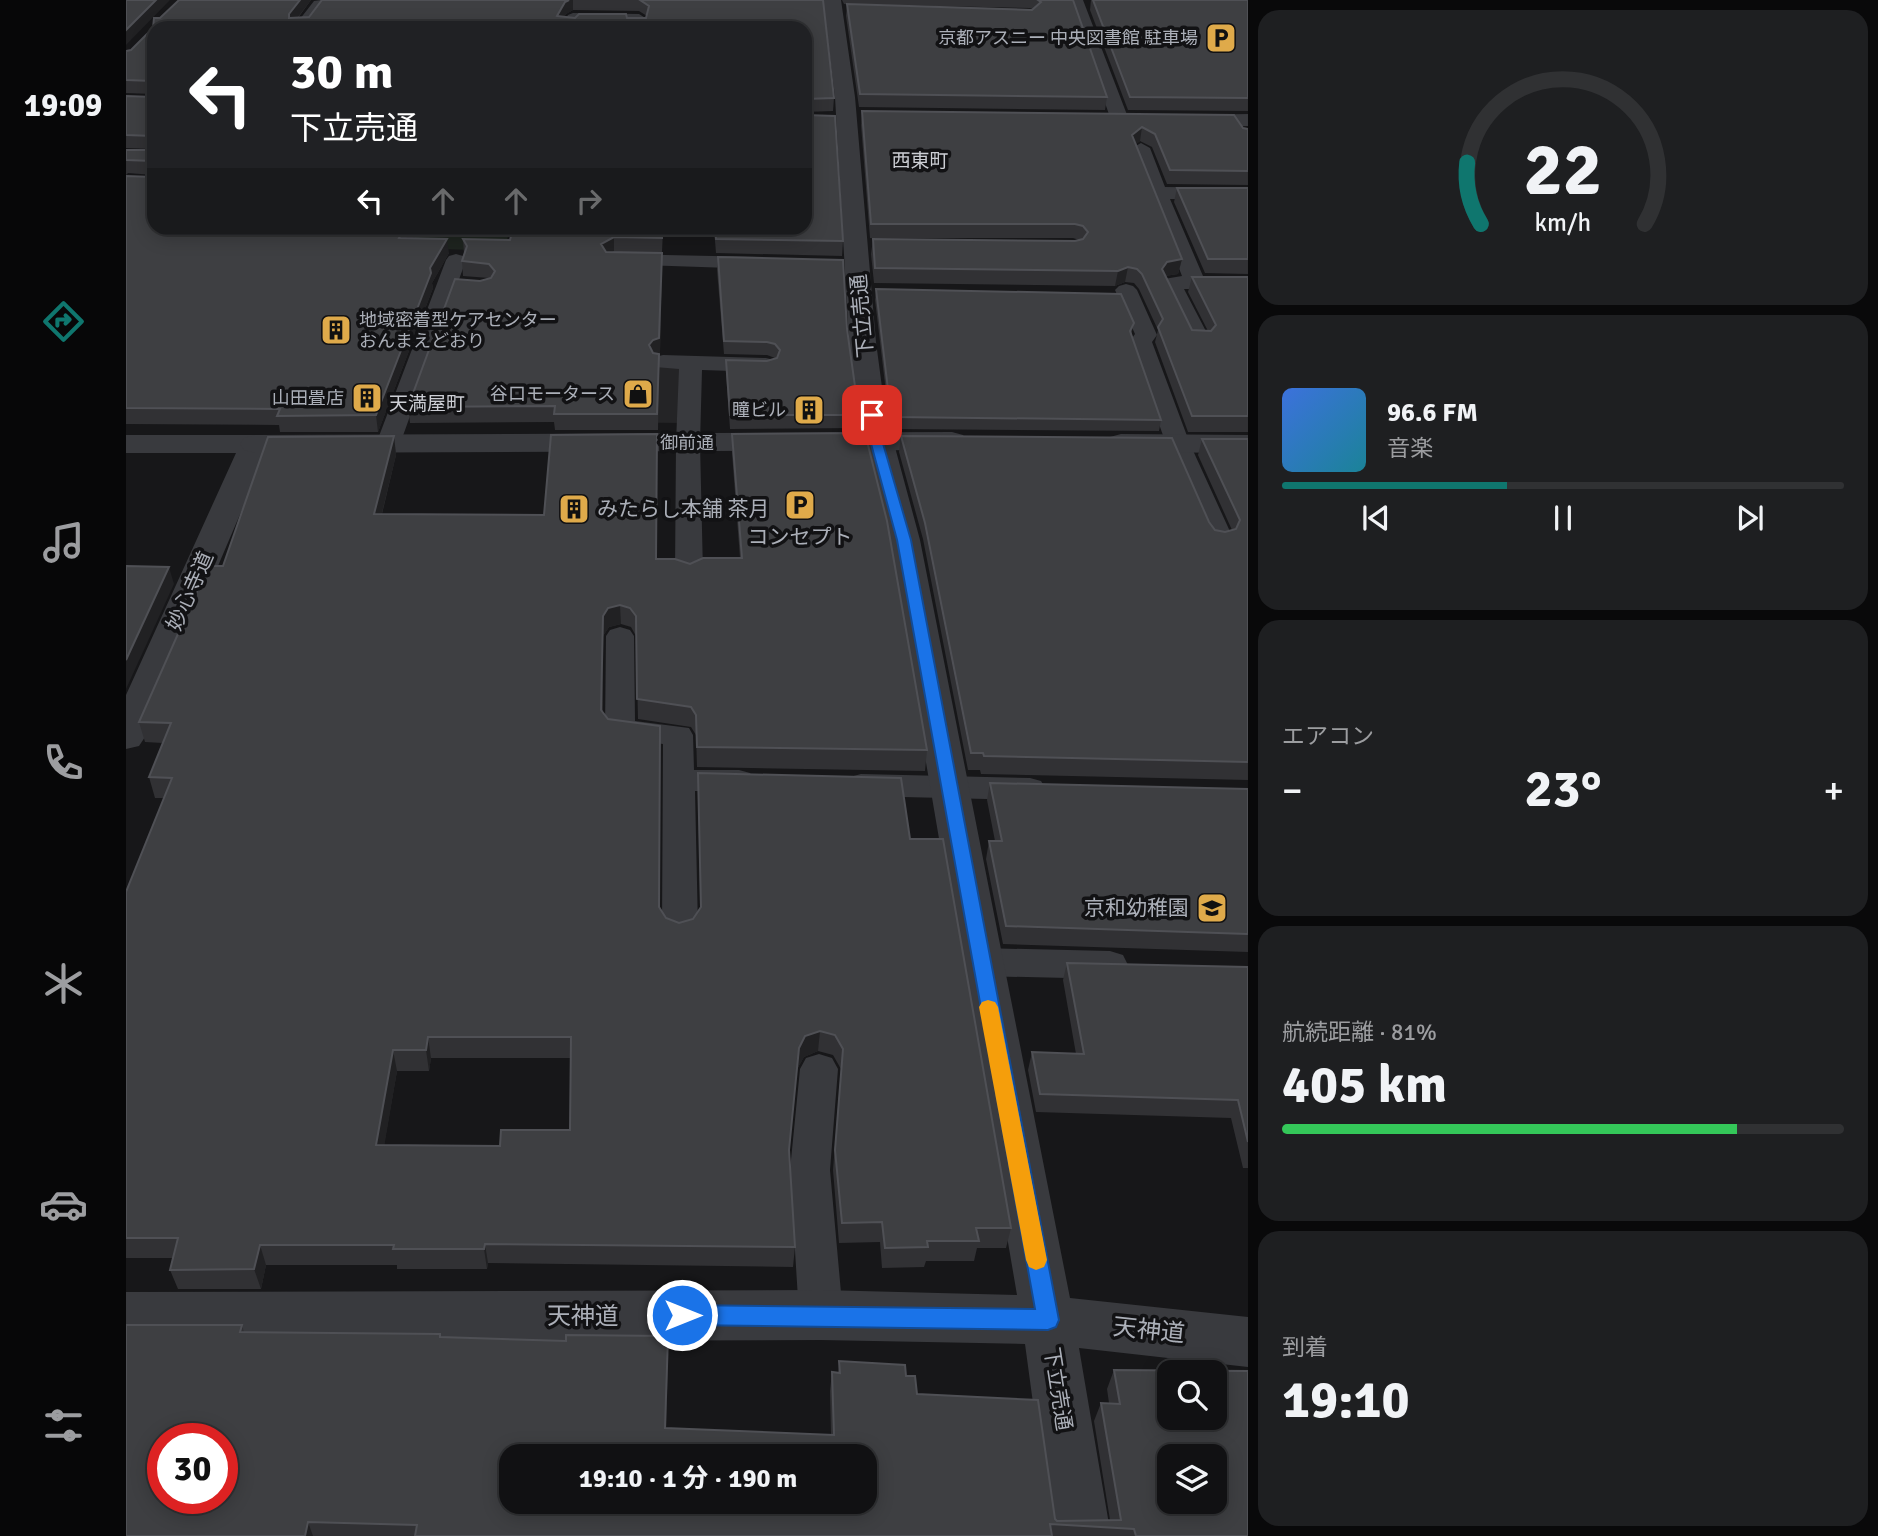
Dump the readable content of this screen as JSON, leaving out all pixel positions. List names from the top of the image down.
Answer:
{
  "streets": {
    "street": [
      "下立売通",
      "御前通",
      "妙心寺道",
      "天神道"
    ]
  },
  "crossings": [
    ["下立売通", "御前通"],
    ["下立売通", "天神道"],
    ["御前通", "妙心寺道"]
  ],
  "districts": ["西東町", "天満屋町"],
  "places": {
    "parking": ["京都アスニー 中央図書館 駐車場", "コンセプト"],
    "building": [
      "地域密着型ケアセンター おんまえどおり",
      "山田畳店",
      "瞳ビル",
      "みたらし本舗 茶月"
    ],
    "shop": ["谷口モータース"],
    "school or university": ["京和幼稚園"]
  },
  "page": {
    "tabs": "19:09",
    "turn": ["30 m", "下立売通"],
    "song": ["96.6 FM", "音楽"],
    "tile": [
      "エアコン",
      ["航続距離 · 81%", "405 km"],
      ["到着", "19:10"]
    ],
    "heat": ["−", "23°", "+"],
    "limit": "30",
    "trip": "19:10 · 1 分 · 190 m",
    "gauge": ["22", "km/h"]
  }
}
